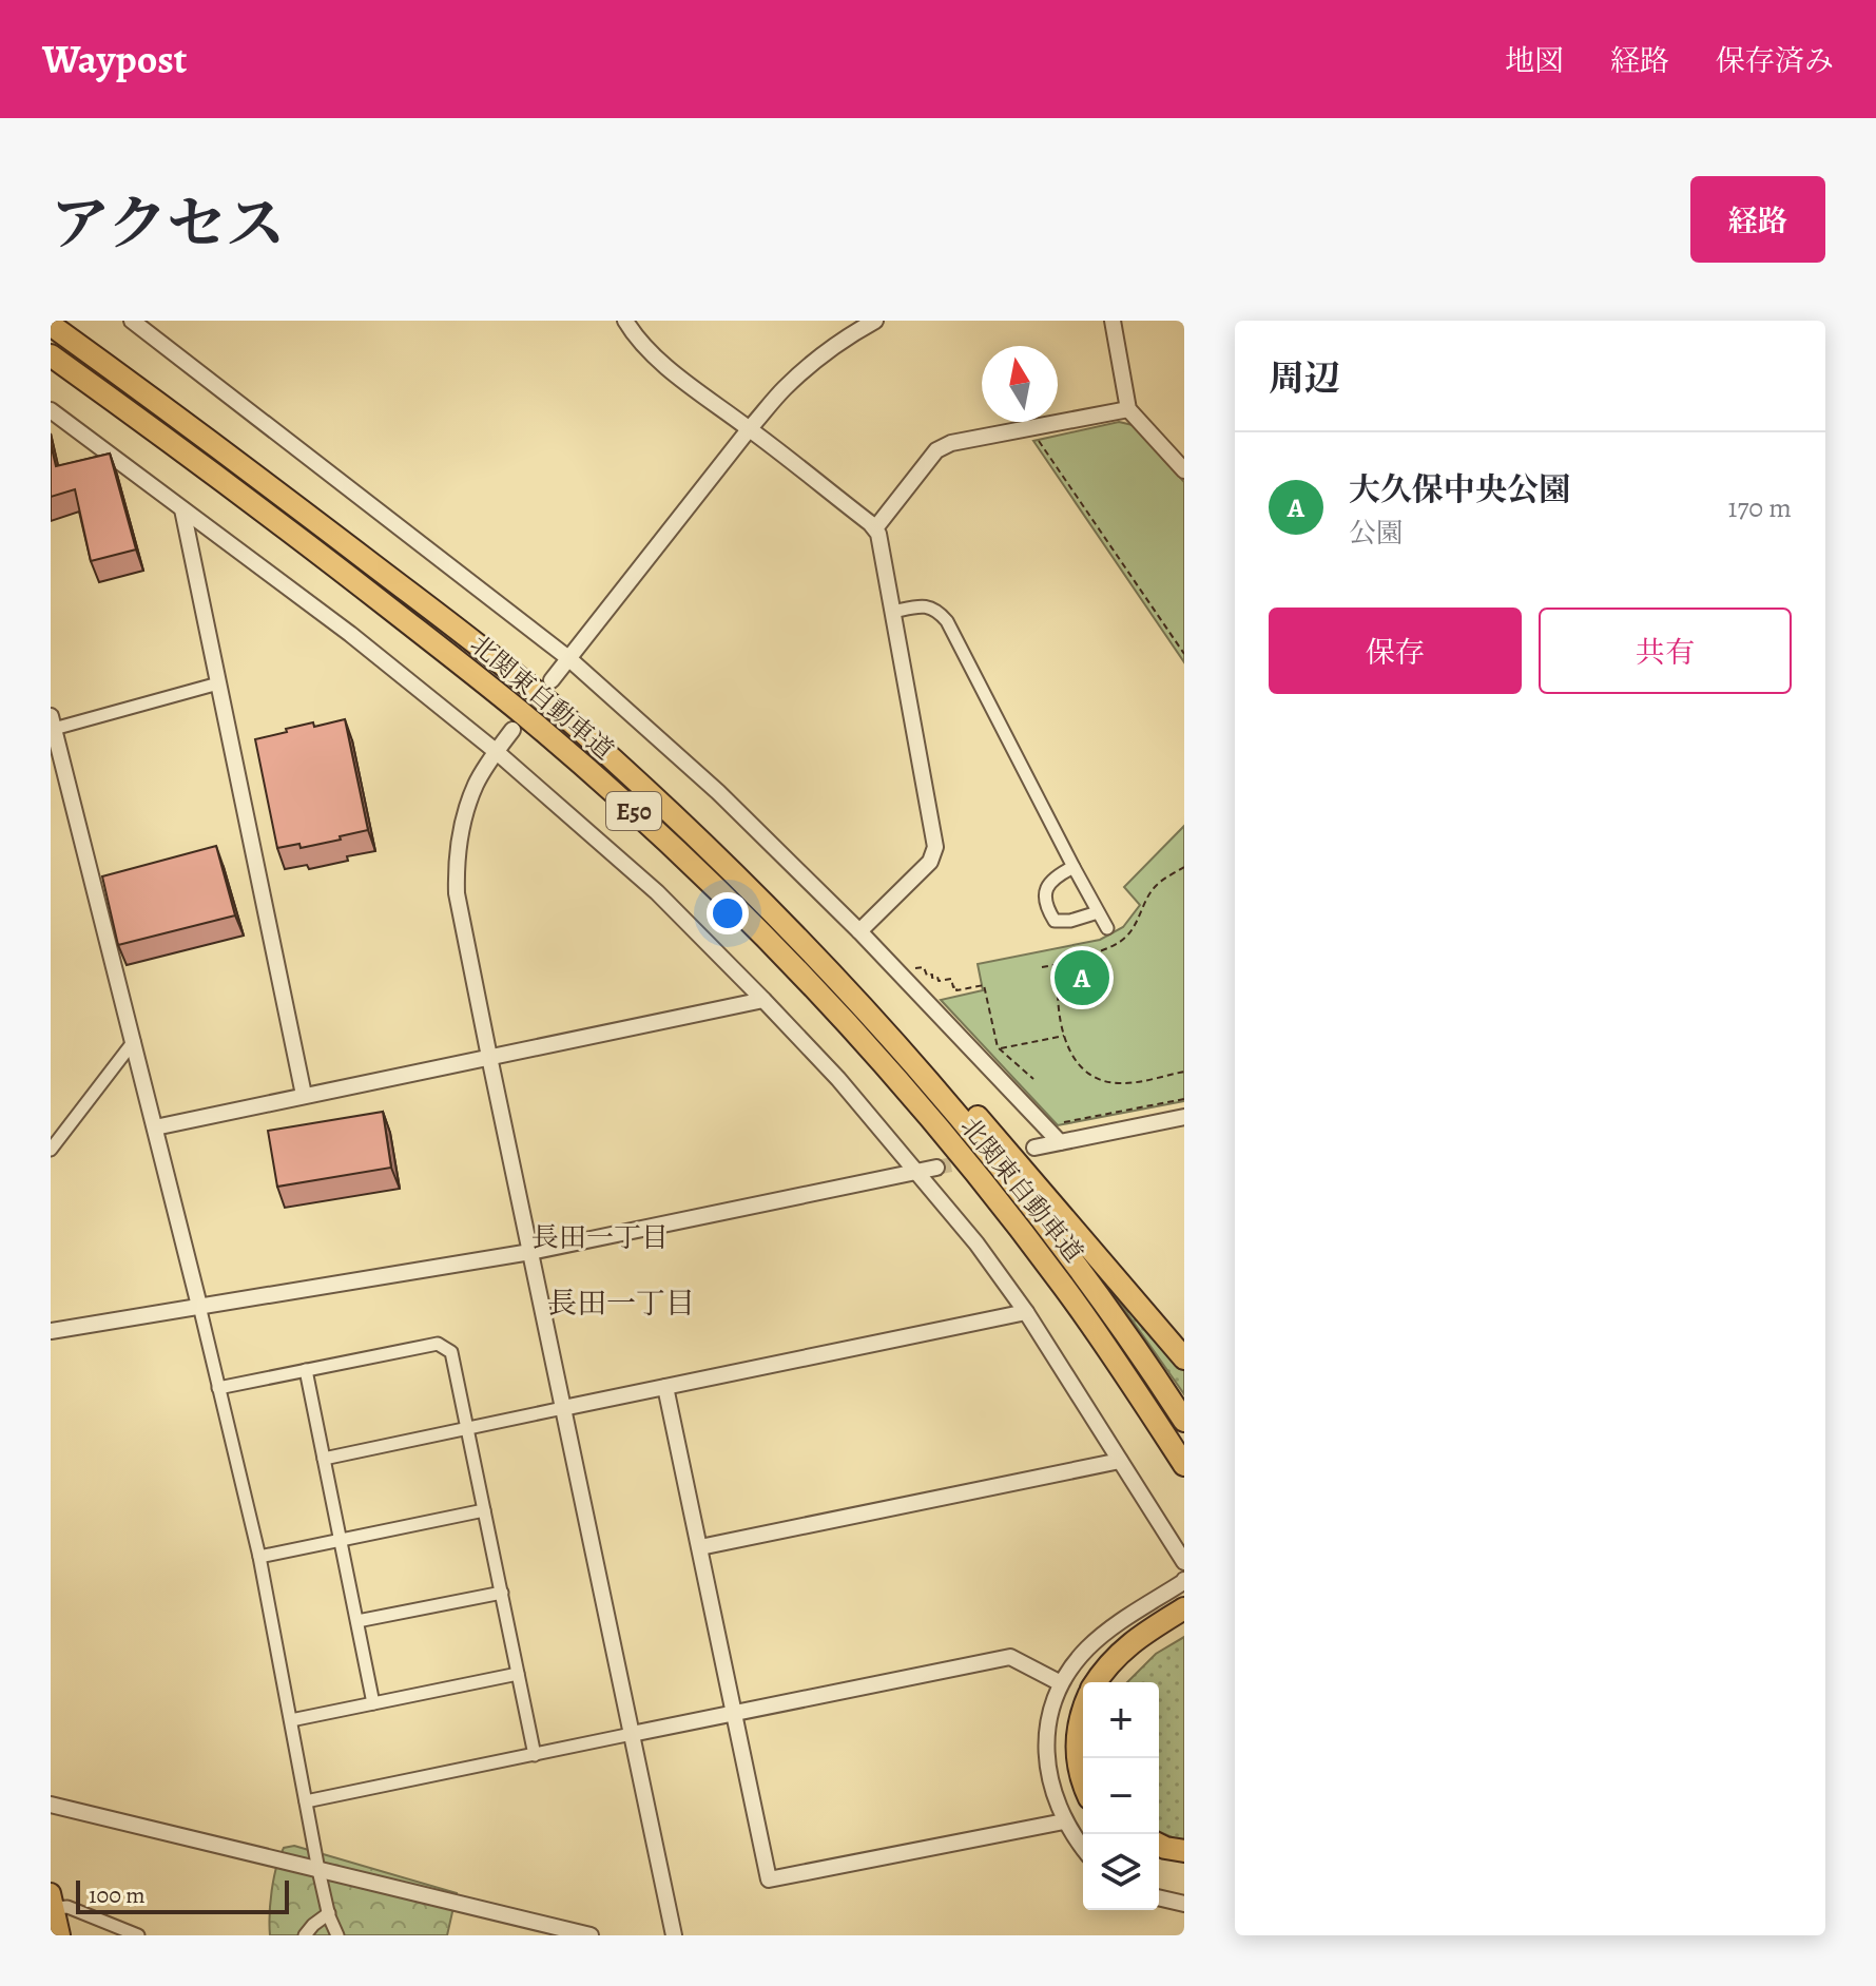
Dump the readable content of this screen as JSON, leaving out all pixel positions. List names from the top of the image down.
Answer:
{
  "streets": {
    "highway": ["北関東自動車道", "E50"]
  },
  "districts": ["長田一丁目", "長田一丁目"],
  "scale_bar": "100 m",
  "north": "top",
  "page": {
    "header": "Waypost",
    "nav": ["地図", "経路", "保存済み"],
    "title": "アクセス",
    "buttons": [
      "経路",
      ["保存", "共有"]
    ],
    "heading": "周辺",
    "list": [
      {
        "mark": "A",
        "name": "大久保中央公園",
        "note": "公園",
        "value": "170 m"
      }
    ],
    "pins": "A",
    "map_buttons": ["+", "−"],
    "scale": "100 m"
  }
}
